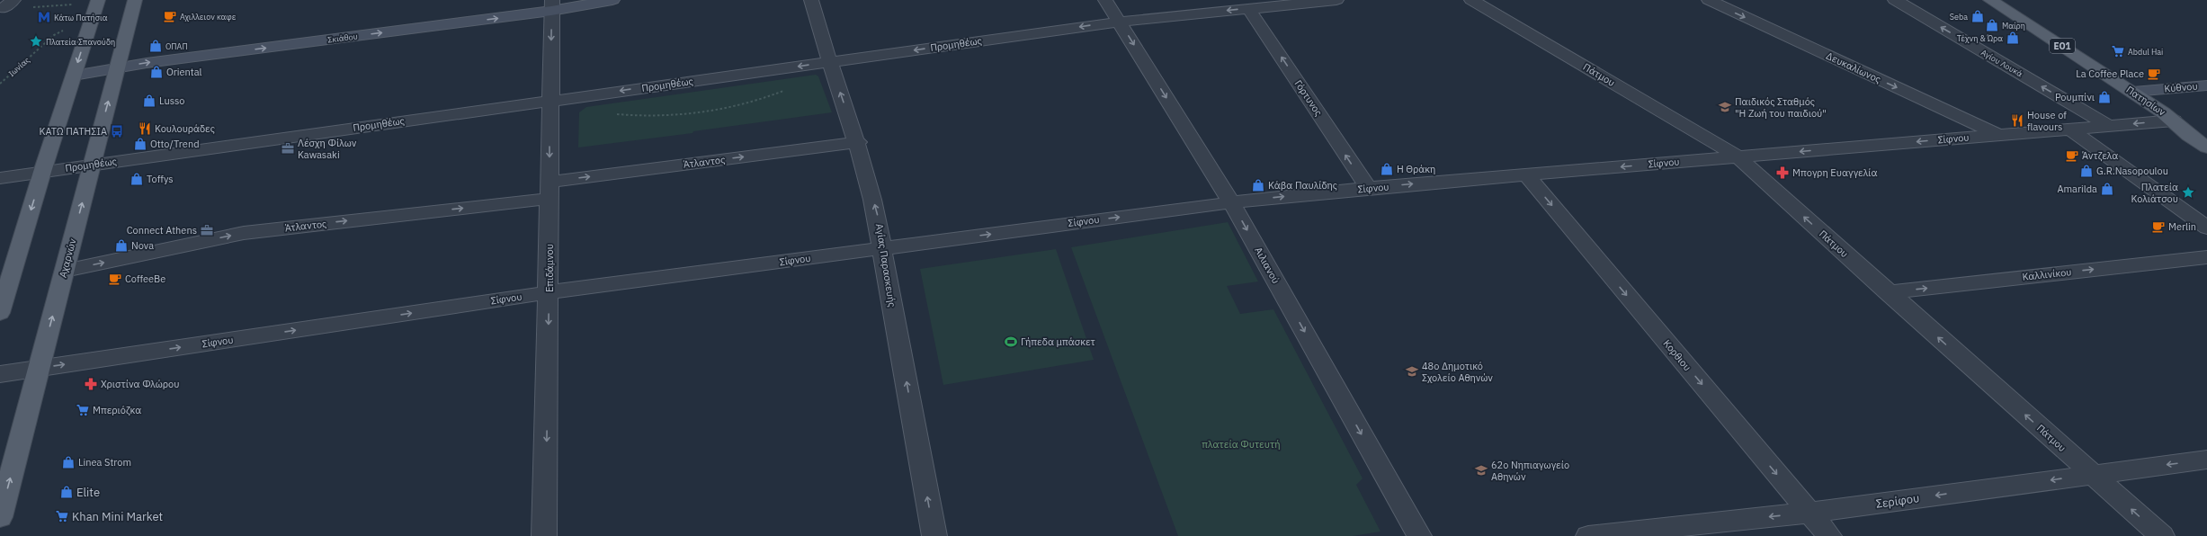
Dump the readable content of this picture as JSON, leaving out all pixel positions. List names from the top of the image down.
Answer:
{
  "streets": {
    "main road": ["ΕΟ1", "Πατησίων", "Αχαρνών"],
    "street": [
      "Σκιάθου",
      "Προμηθέως",
      "Αγίου Λουκά",
      "Δευκαλίωνος",
      "Πάτμου",
      "Κύθνου",
      "Γόρτυνος",
      "Σίφνου",
      "Άτλαντος",
      "Αγίας Παρασκευής",
      "Αιλιανού",
      "Επιδάμνου",
      "Καλλινίκου",
      "Κορθιου",
      "Σερίφου"
    ],
    "path": ["Ιωνίας"]
  },
  "crossings": [
    ["Σκιάθου", "Αχαρνών"],
    ["Σκιάθου", "Επιδάμνου"],
    ["Προμηθέως", "Γόρτυνος"],
    ["Προμηθέως", "Αχαρνών"],
    ["Προμηθέως", "Αγίας Παρασκευής"],
    ["Προμηθέως", "Αιλιανού"],
    ["Προμηθέως", "Επιδάμνου"],
    ["Αγίου Λουκά", "Σίφνου"],
    ["Δευκαλίωνος", "Σίφνου"],
    ["Πάτμου", "Σίφνου"],
    ["Πάτμου", "Καλλινίκου"],
    ["Πάτμου", "Σερίφου"],
    ["Κύθνου", "Πατησίων"],
    ["Γόρτυνος", "Σίφνου"],
    ["Πατησίων", "Σίφνου"],
    ["Σίφνου", "Αχαρνών"],
    ["Σίφνου", "Αγίας Παρασκευής"],
    ["Σίφνου", "Αιλιανού"],
    ["Σίφνου", "Επιδάμνου"],
    ["Σίφνου", "Κορθιου"],
    ["Άτλαντος", "Αχαρνών"],
    ["Άτλαντος", "Αγίας Παρασκευής"],
    ["Άτλαντος", "Επιδάμνου"],
    ["Κορθιου", "Σερίφου"]
  ],
  "one_way": [
    "Σκιάθου",
    "Προμηθέως",
    "Αγίου Λουκά",
    "Δευκαλίωνος",
    "Πάτμου",
    "Γόρτυνος",
    "Άτλαντος",
    "Αγίας Παρασκευής",
    "Αιλιανού",
    "Επιδάμνου",
    "Καλλινίκου",
    "Κορθιου",
    "Σερίφου"
  ],
  "parks": ["πλατεία Φυτευτή"],
  "places": {
    "cafe": [
      "Αχιλλειον καφε",
      "La Coffee Place",
      "Άντζελα",
      "Merlin",
      "CoffeeBe"
    ],
    "shop": [
      "Seba",
      "Μαίρη",
      "Τέχνη & Ώρα",
      "ΟΠΑΠ",
      "Oriental",
      "Ρουμπίνι",
      "Lusso",
      "Otto/Trend",
      "Η Θράκη",
      "G.R.Nasopoulou",
      "Toffys",
      "Κάβα Παυλίδης",
      "Amarilda",
      "Nova",
      "Linea Strom",
      "Elite"
    ],
    "metro station": ["Κάτω Πατήσια"],
    "place": ["Πλατεία Σπανούδη", "Πλατεία Κολιάτσου"],
    "supermarket": ["Abdul Hai", "Μπεριόζκα", "Khan Mini Market"],
    "school or university": ["Παιδικός Σταθμός \"Η Ζωή του παιδιού\"", "48ο Δημοτικό Σχολείο Αθηνών", "62ο Νηπιαγωγείο Αθηνών"],
    "restaurant": ["House of flavours", "Κουλουράδες"],
    "bus stop": ["ΚΑΤΩ ΠΑΤΗΣΙΑ"],
    "office": ["Λέσχη Φίλων Kawasaki", "Connect Athens"],
    "pharmacy": ["Μπογρη Ευαγγελία", "Χριστίνα Φλώρου"],
    "sports": ["Γήπεδα μπάσκετ"]
  }
}
